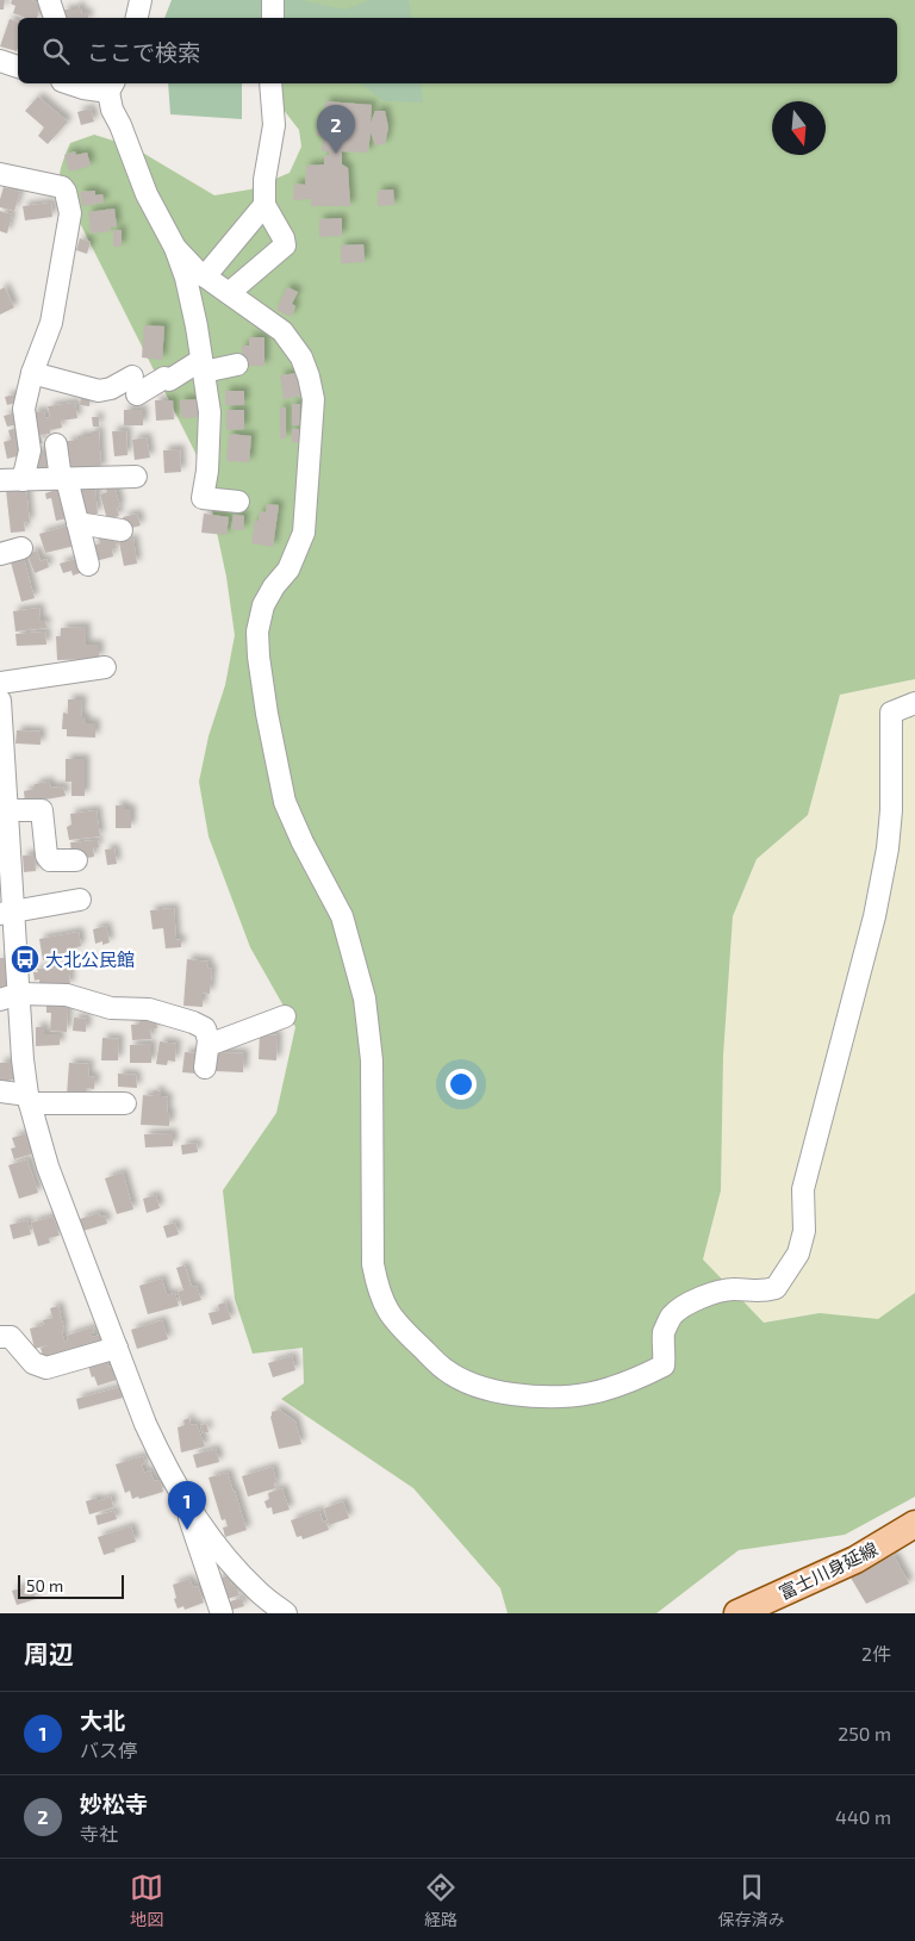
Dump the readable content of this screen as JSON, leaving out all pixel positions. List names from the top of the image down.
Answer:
{
  "streets": {
    "main road": ["富士川身延線"]
  },
  "places": {
    "bus stop": ["大北公民館"]
  },
  "scale_bar": "50 m",
  "north": "bottom",
  "page": {
    "search": "ここで検索",
    "pins": ["2", "1"],
    "scale": "50 m",
    "heading": ["周辺", "2件"],
    "list": [
      {
        "mark": "1",
        "name": "大北",
        "note": "バス停",
        "value": "250 m"
      },
      {
        "mark": "2",
        "name": "妙松寺",
        "note": "寺社",
        "value": "440 m"
      }
    ],
    "nav": ["地図", "経路", "保存済み"]
  }
}
